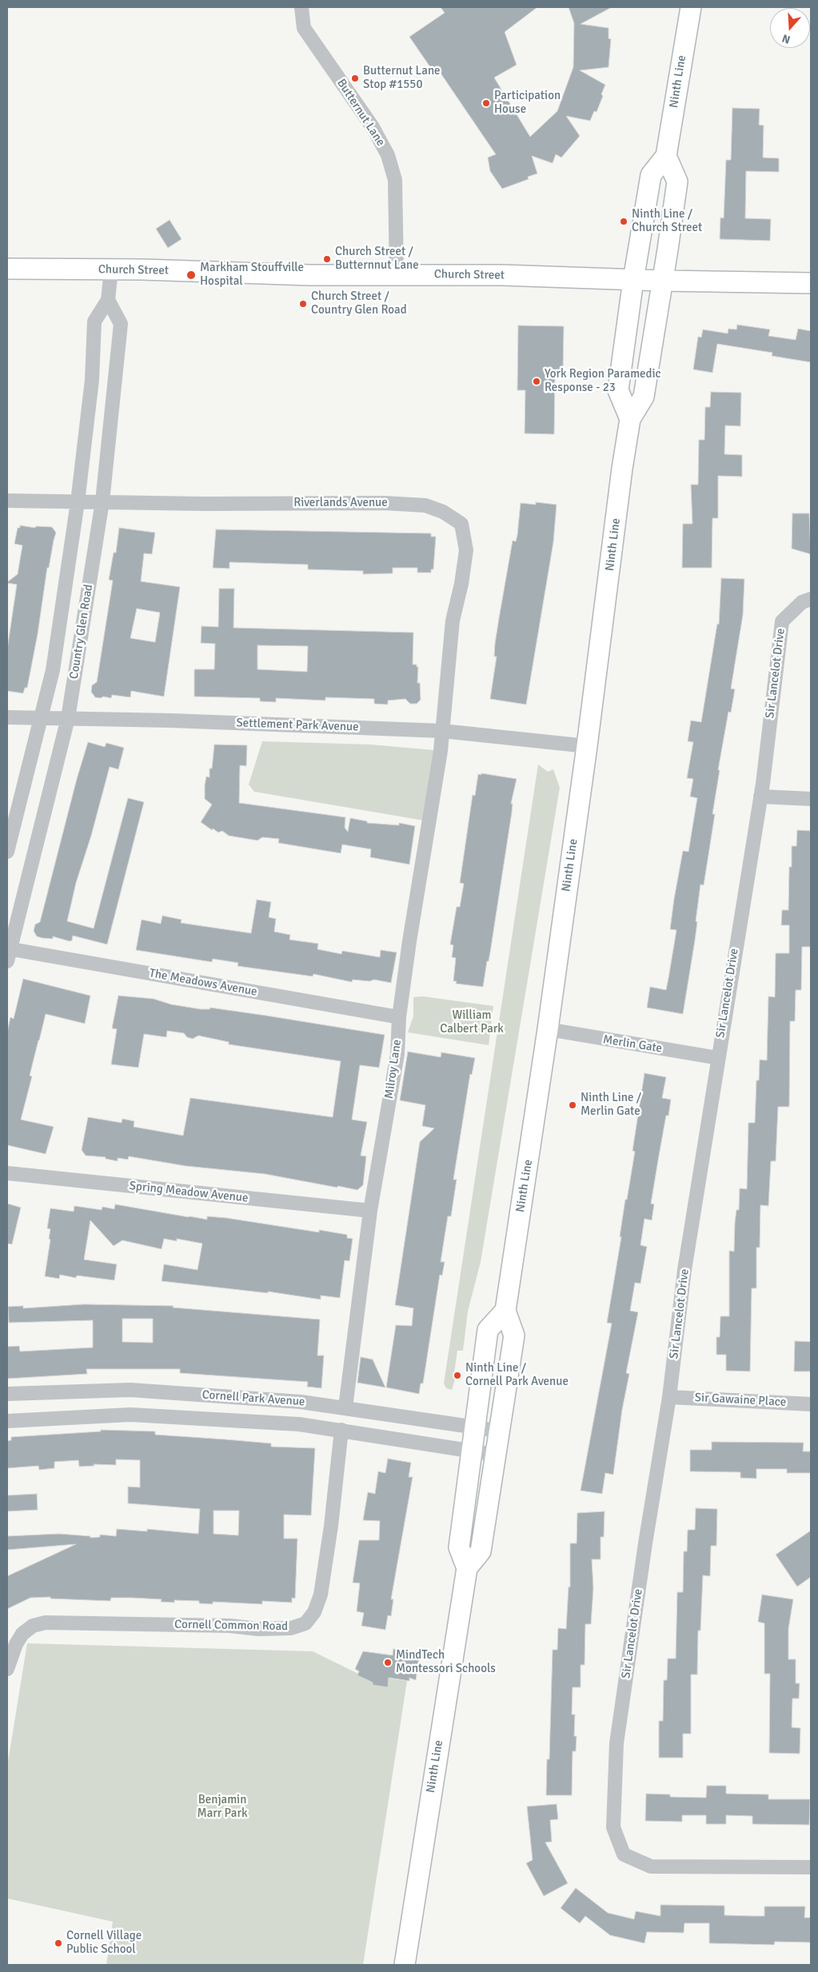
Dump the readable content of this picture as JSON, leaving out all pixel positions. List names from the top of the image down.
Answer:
{
  "streets": {
    "main road": ["Ninth Line", "Church Street"],
    "street": [
      "Butternut Lane",
      "Riverlands Avenue",
      "Country Glen Road",
      "Sir Lancelot Drive",
      "Settlement Park Avenue",
      "The Meadows Avenue",
      "Merlin Gate",
      "Milroy Lane",
      "Spring Meadow Avenue",
      "Cornell Park Avenue",
      "Sir Gawaine Place",
      "Cornell Common Road"
    ]
  },
  "crossings": [
    ["Ninth Line", "Church Street"],
    ["Ninth Line", "Settlement Park Avenue"],
    ["Ninth Line", "Merlin Gate"],
    ["Ninth Line", "Cornell Park Avenue"],
    ["Butternut Lane", "Church Street"],
    ["Church Street", "Country Glen Road"],
    ["Riverlands Avenue", "Country Glen Road"],
    ["Riverlands Avenue", "Settlement Park Avenue"],
    ["Riverlands Avenue", "Milroy Lane"],
    ["Country Glen Road", "Settlement Park Avenue"],
    ["Country Glen Road", "The Meadows Avenue"],
    ["Sir Lancelot Drive", "Merlin Gate"],
    ["Sir Lancelot Drive", "Sir Gawaine Place"],
    ["Settlement Park Avenue", "Milroy Lane"],
    ["The Meadows Avenue", "Milroy Lane"],
    ["Milroy Lane", "Spring Meadow Avenue"],
    ["Milroy Lane", "Cornell Park Avenue"],
    ["Cornell Park Avenue", "Cornell Common Road"]
  ],
  "parks": ["William Calbert Park", "Benjamin Marr Park"],
  "places": [
    "Butternut Lane Stop #1550",
    "Participation House",
    "Ninth Line / Church Street",
    "Church Street / Butternnut Lane",
    "Markham Stouffville Hospital",
    "Church Street / Country Glen Road",
    "York Region Paramedic Response - 23",
    "Ninth Line / Merlin Gate",
    "Ninth Line / Cornell Park Avenue",
    "MindTech Montessori Schools",
    "Cornell Village Public School"
  ],
  "north": "bottom"
}
